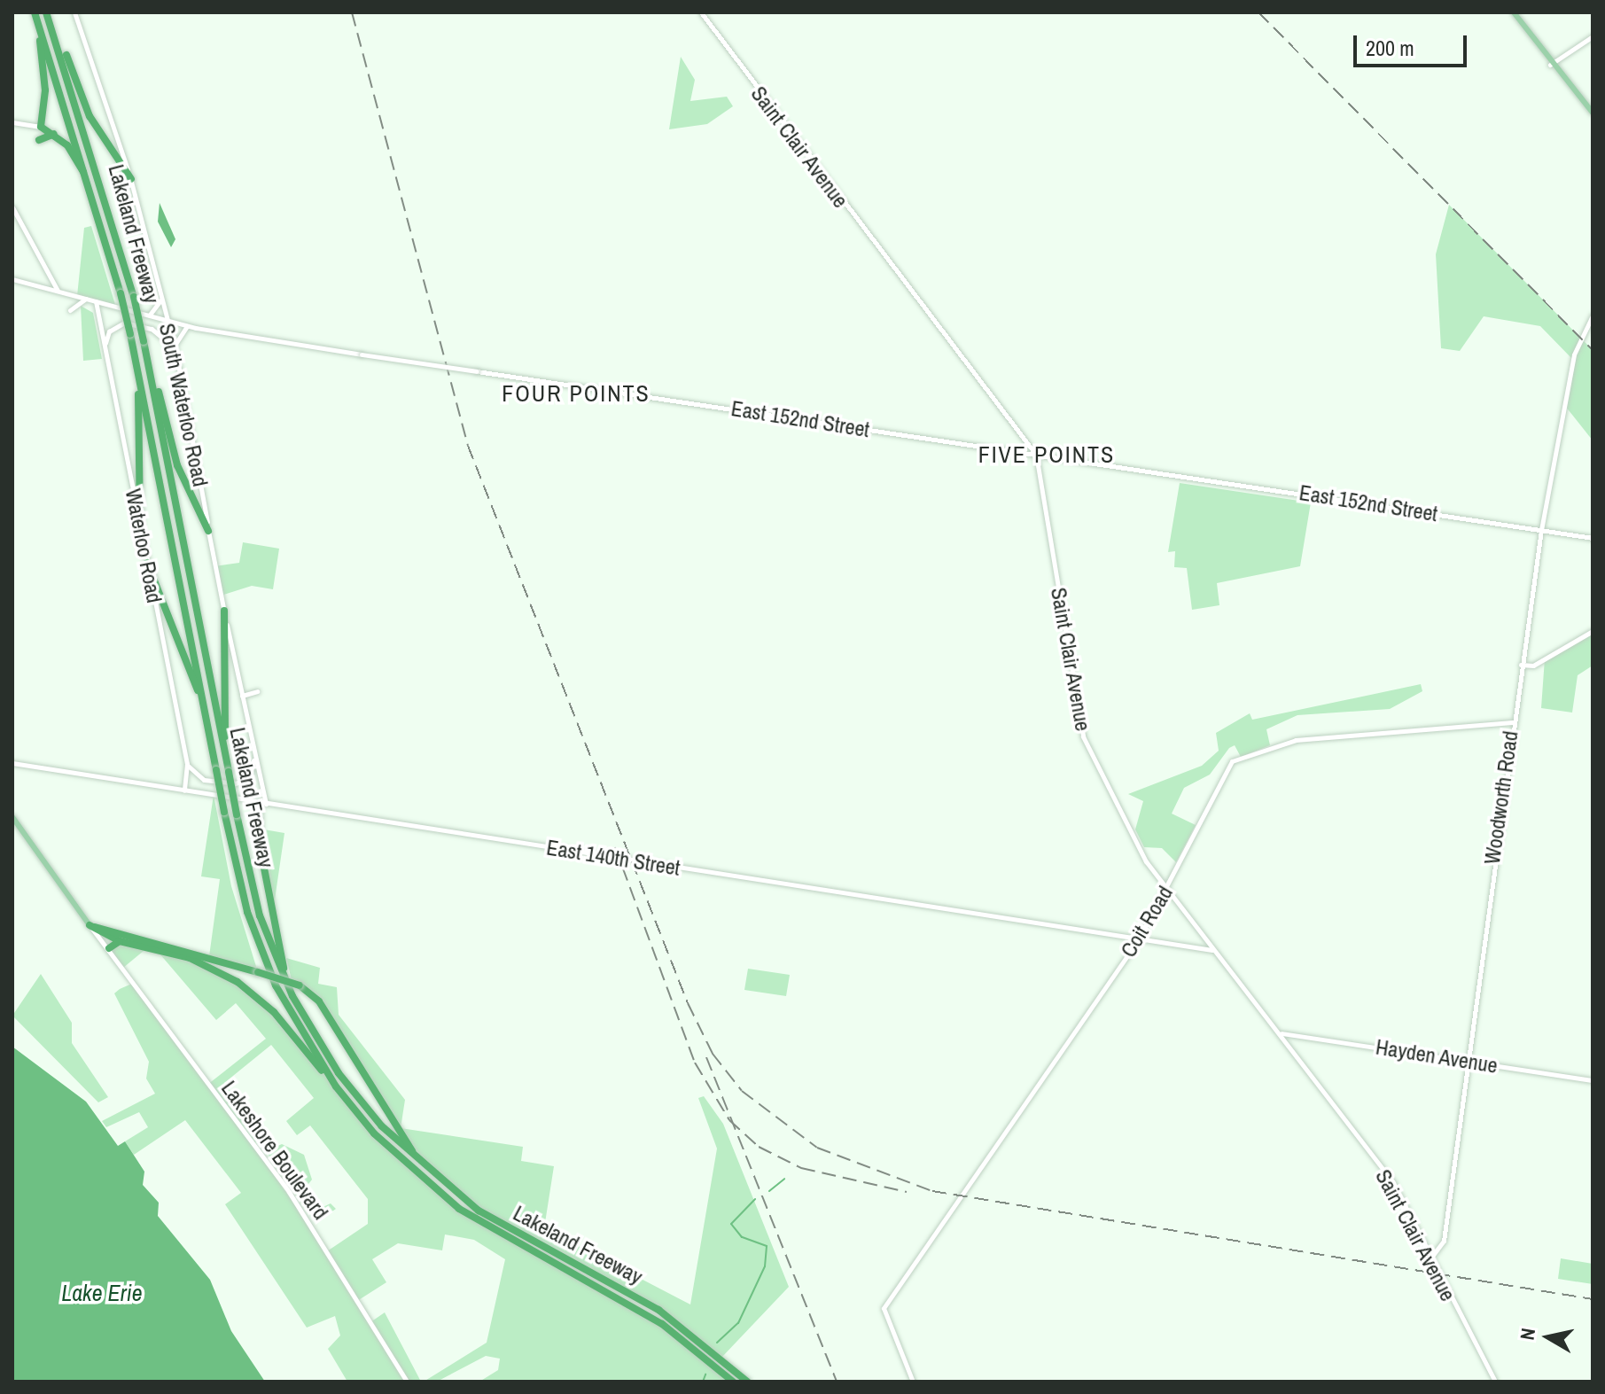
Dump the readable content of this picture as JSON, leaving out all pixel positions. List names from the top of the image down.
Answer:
{
  "streets": {
    "highway": ["Lakeland Freeway"],
    "street": [
      "Saint Clair Avenue",
      "South Waterloo Road",
      "East 152nd Street",
      "Waterloo Road",
      "Woodworth Road",
      "East 140th Street",
      "Coit Road",
      "Hayden Avenue",
      "Lakeshore Boulevard"
    ]
  },
  "crossings": [
    ["Saint Clair Avenue", "East 152nd Street"],
    ["Saint Clair Avenue", "Woodworth Road"],
    ["Saint Clair Avenue", "East 140th Street"],
    ["Saint Clair Avenue", "Coit Road"],
    ["Saint Clair Avenue", "Hayden Avenue"],
    ["South Waterloo Road", "East 152nd Street"],
    ["South Waterloo Road", "East 140th Street"],
    ["East 152nd Street", "Waterloo Road"],
    ["East 152nd Street", "Woodworth Road"],
    ["Waterloo Road", "East 140th Street"],
    ["Woodworth Road", "Coit Road"],
    ["Woodworth Road", "Hayden Avenue"],
    ["East 140th Street", "Coit Road"]
  ],
  "districts": ["FOUR POINTS", "FIVE POINTS"],
  "water": ["Lake Erie"],
  "scale_bar": "200 m",
  "north": "left"
}
